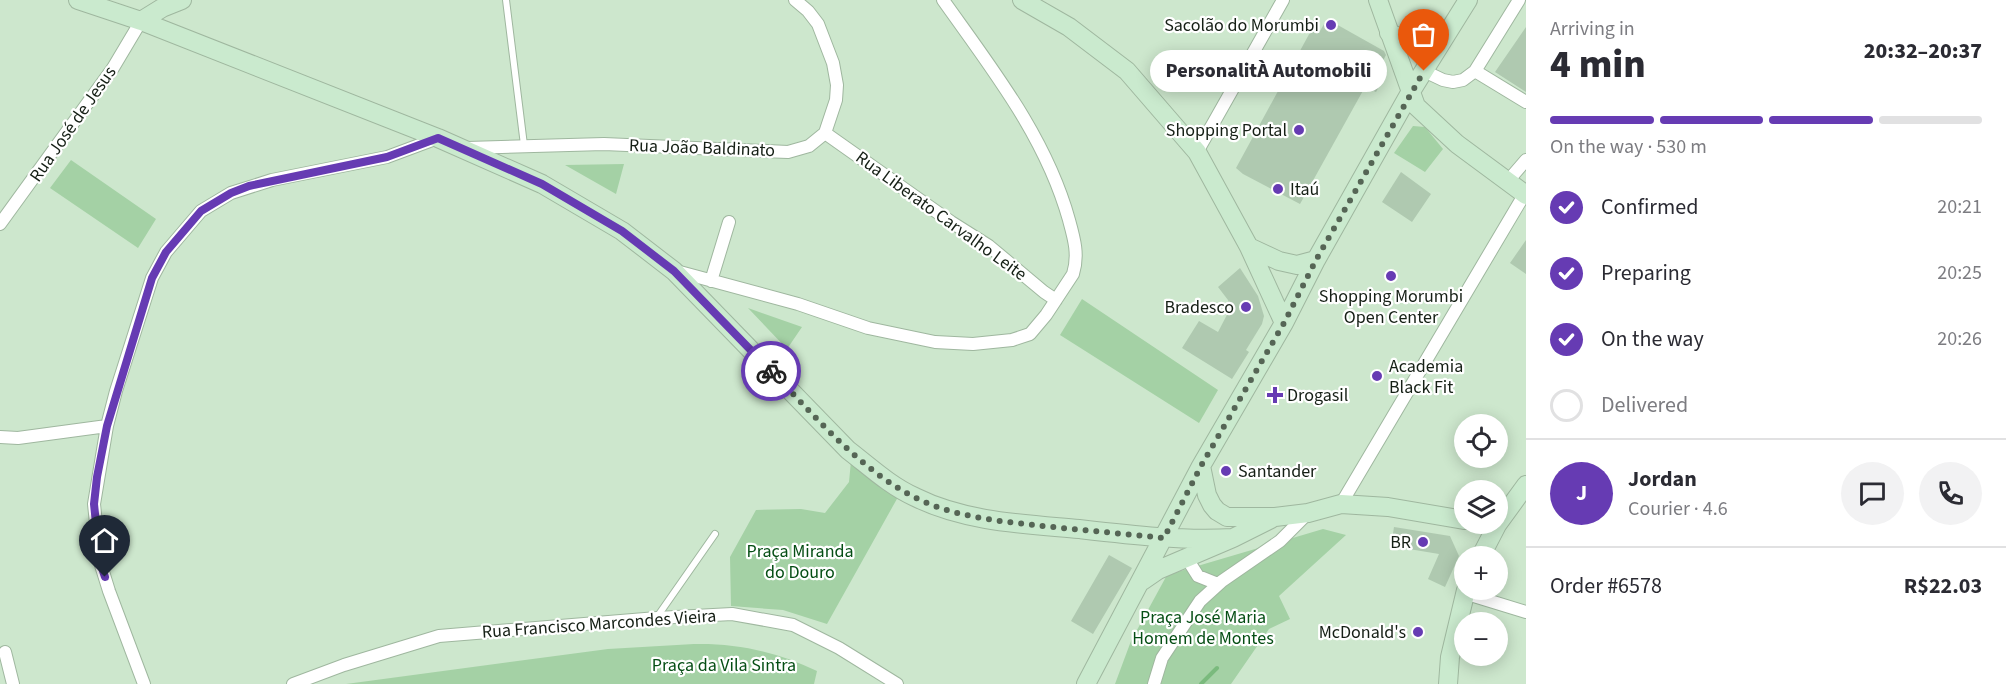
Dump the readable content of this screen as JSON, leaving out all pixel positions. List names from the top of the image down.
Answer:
{
  "streets": {
    "street": [
      "Rua José de Jesus",
      "Rua João Baldinato",
      "Rua Liberato Carvalho Leite",
      "Rua Francisco Marcondes Vieira"
    ]
  },
  "crossings": [
    ["Rua João Baldinato", "Rua Liberato Carvalho Leite"]
  ],
  "parks": ["Praça Miranda do Douro", "Praça José Maria Homem de Montes", "Praça da Vila Sintra"],
  "places": {
    "other": [
      "Sacolão do Morumbi",
      "PersonalitÀ Automobili",
      "Shopping Portal",
      "Itaú",
      "Shopping Morumbi Open Center",
      "Bradesco",
      "Academia Black Fit",
      "Santander",
      "BR",
      "McDonald's"
    ],
    "health": ["Drogasil"]
  },
  "page": {
    "heading": ["4 min", "Arriving in", "20:32–20:37"],
    "panel": [
      "Jordan",
      "Courier · 4.6",
      "Order #6578",
      "R$22.03"
    ],
    "bubble": "PersonalitÀ Automobili",
    "bar": "On the way · 530 m",
    "list": [
      ["Confirmed", "20:21"],
      ["Preparing", "20:25"],
      ["On the way", "20:26"],
      "Delivered"
    ],
    "map_buttons": ["+", "−"],
    "round": "J"
  }
}
